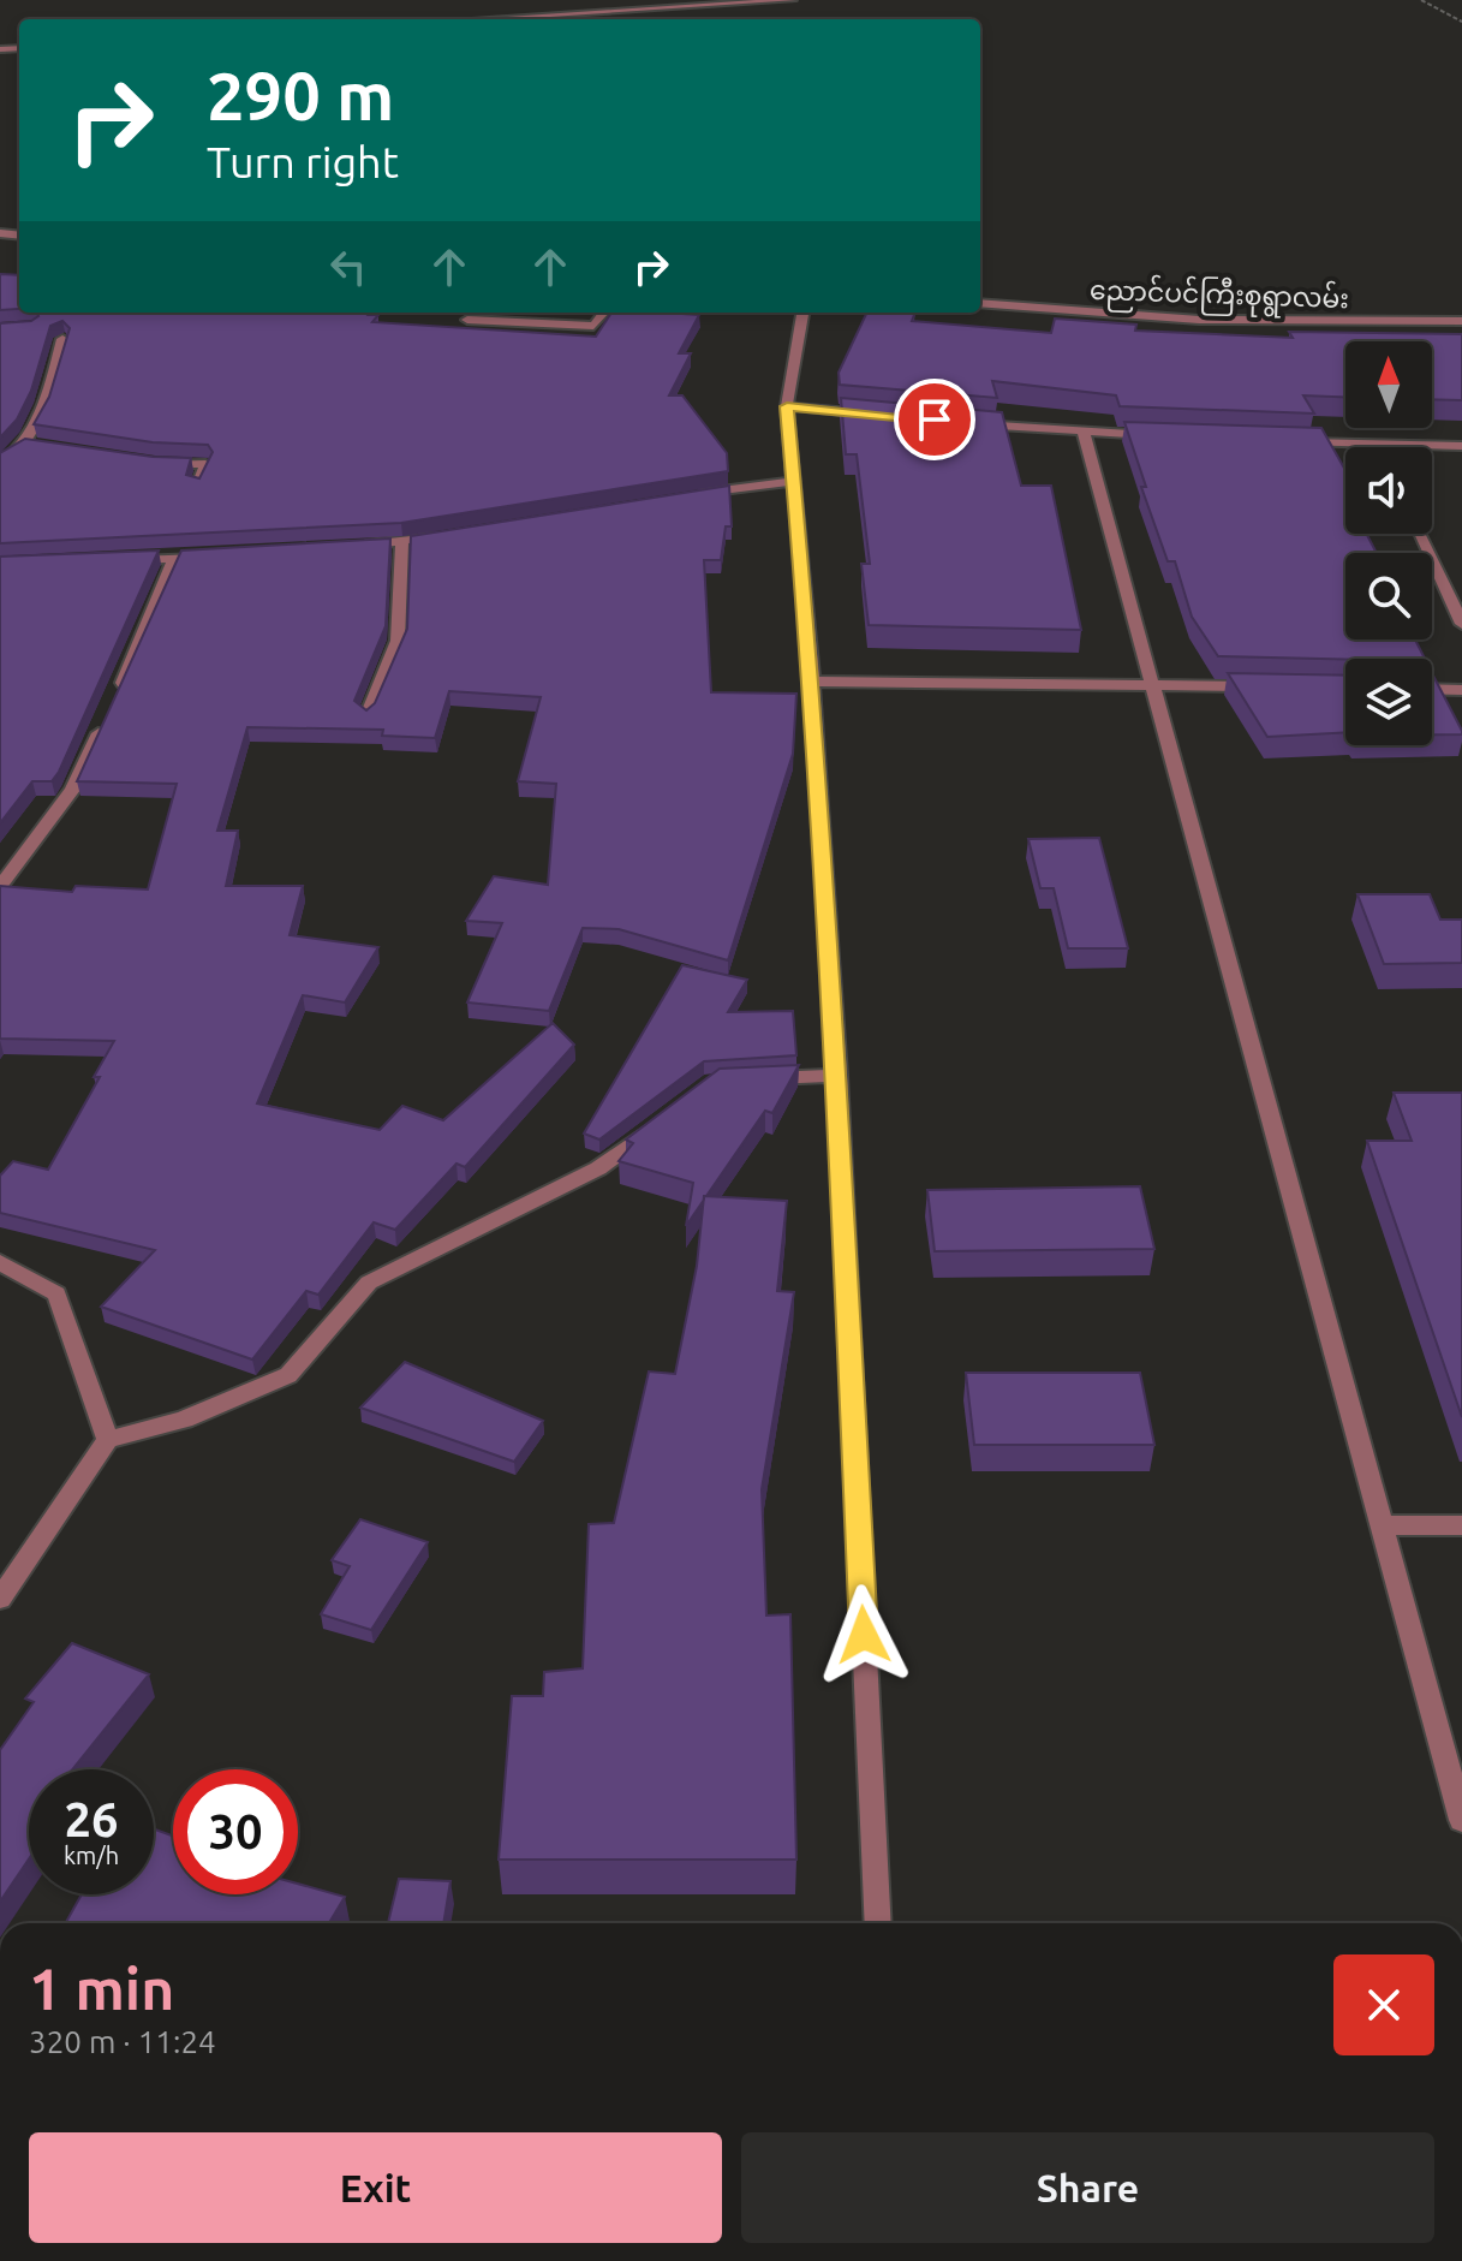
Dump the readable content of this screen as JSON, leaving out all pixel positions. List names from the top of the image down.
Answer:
{
  "streets": {
    "street": ["ညောင်ပင်ကြီးစုရွာလမ်း"]
  },
  "north": "top",
  "page": {
    "turn": ["290 m", "Turn right"],
    "speed": "26 km/h",
    "limit": "30",
    "heading": ["1 min", "320 m · 11:24"],
    "buttons": ["Exit", "Share"]
  }
}
